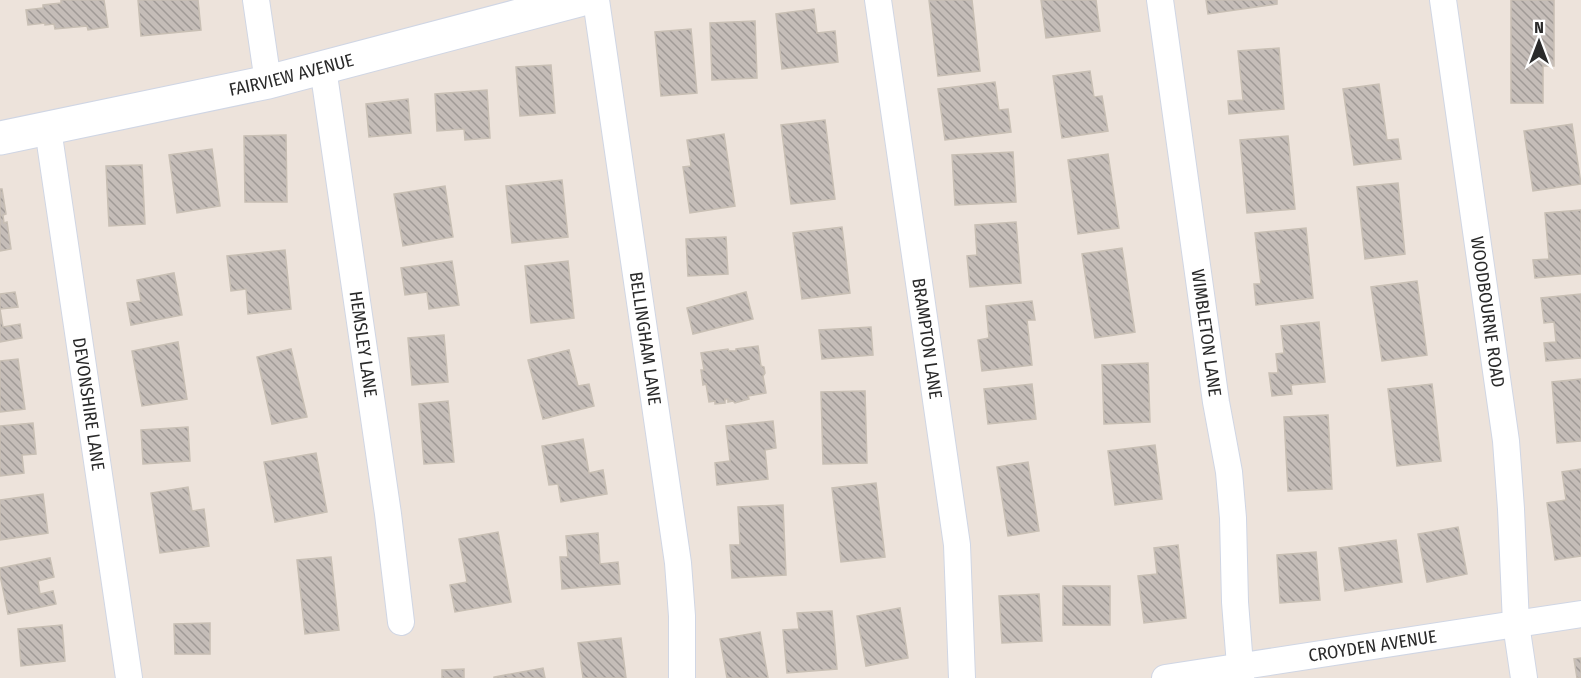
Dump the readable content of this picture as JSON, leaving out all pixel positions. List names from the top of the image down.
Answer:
{
  "streets": {
    "street": [
      "FAIRVIEW AVENUE",
      "WOODBOURNE ROAD",
      "WIMBLETON LANE",
      "BELLINGHAM LANE",
      "BRAMPTON LANE",
      "HEMSLEY LANE",
      "DEVONSHIRE LANE",
      "CROYDEN AVENUE"
    ]
  },
  "crossings": [
    ["FAIRVIEW AVENUE", "HEMSLEY LANE"],
    ["FAIRVIEW AVENUE", "DEVONSHIRE LANE"],
    ["WOODBOURNE ROAD", "CROYDEN AVENUE"],
    ["WIMBLETON LANE", "CROYDEN AVENUE"]
  ],
  "north": "top"
}
